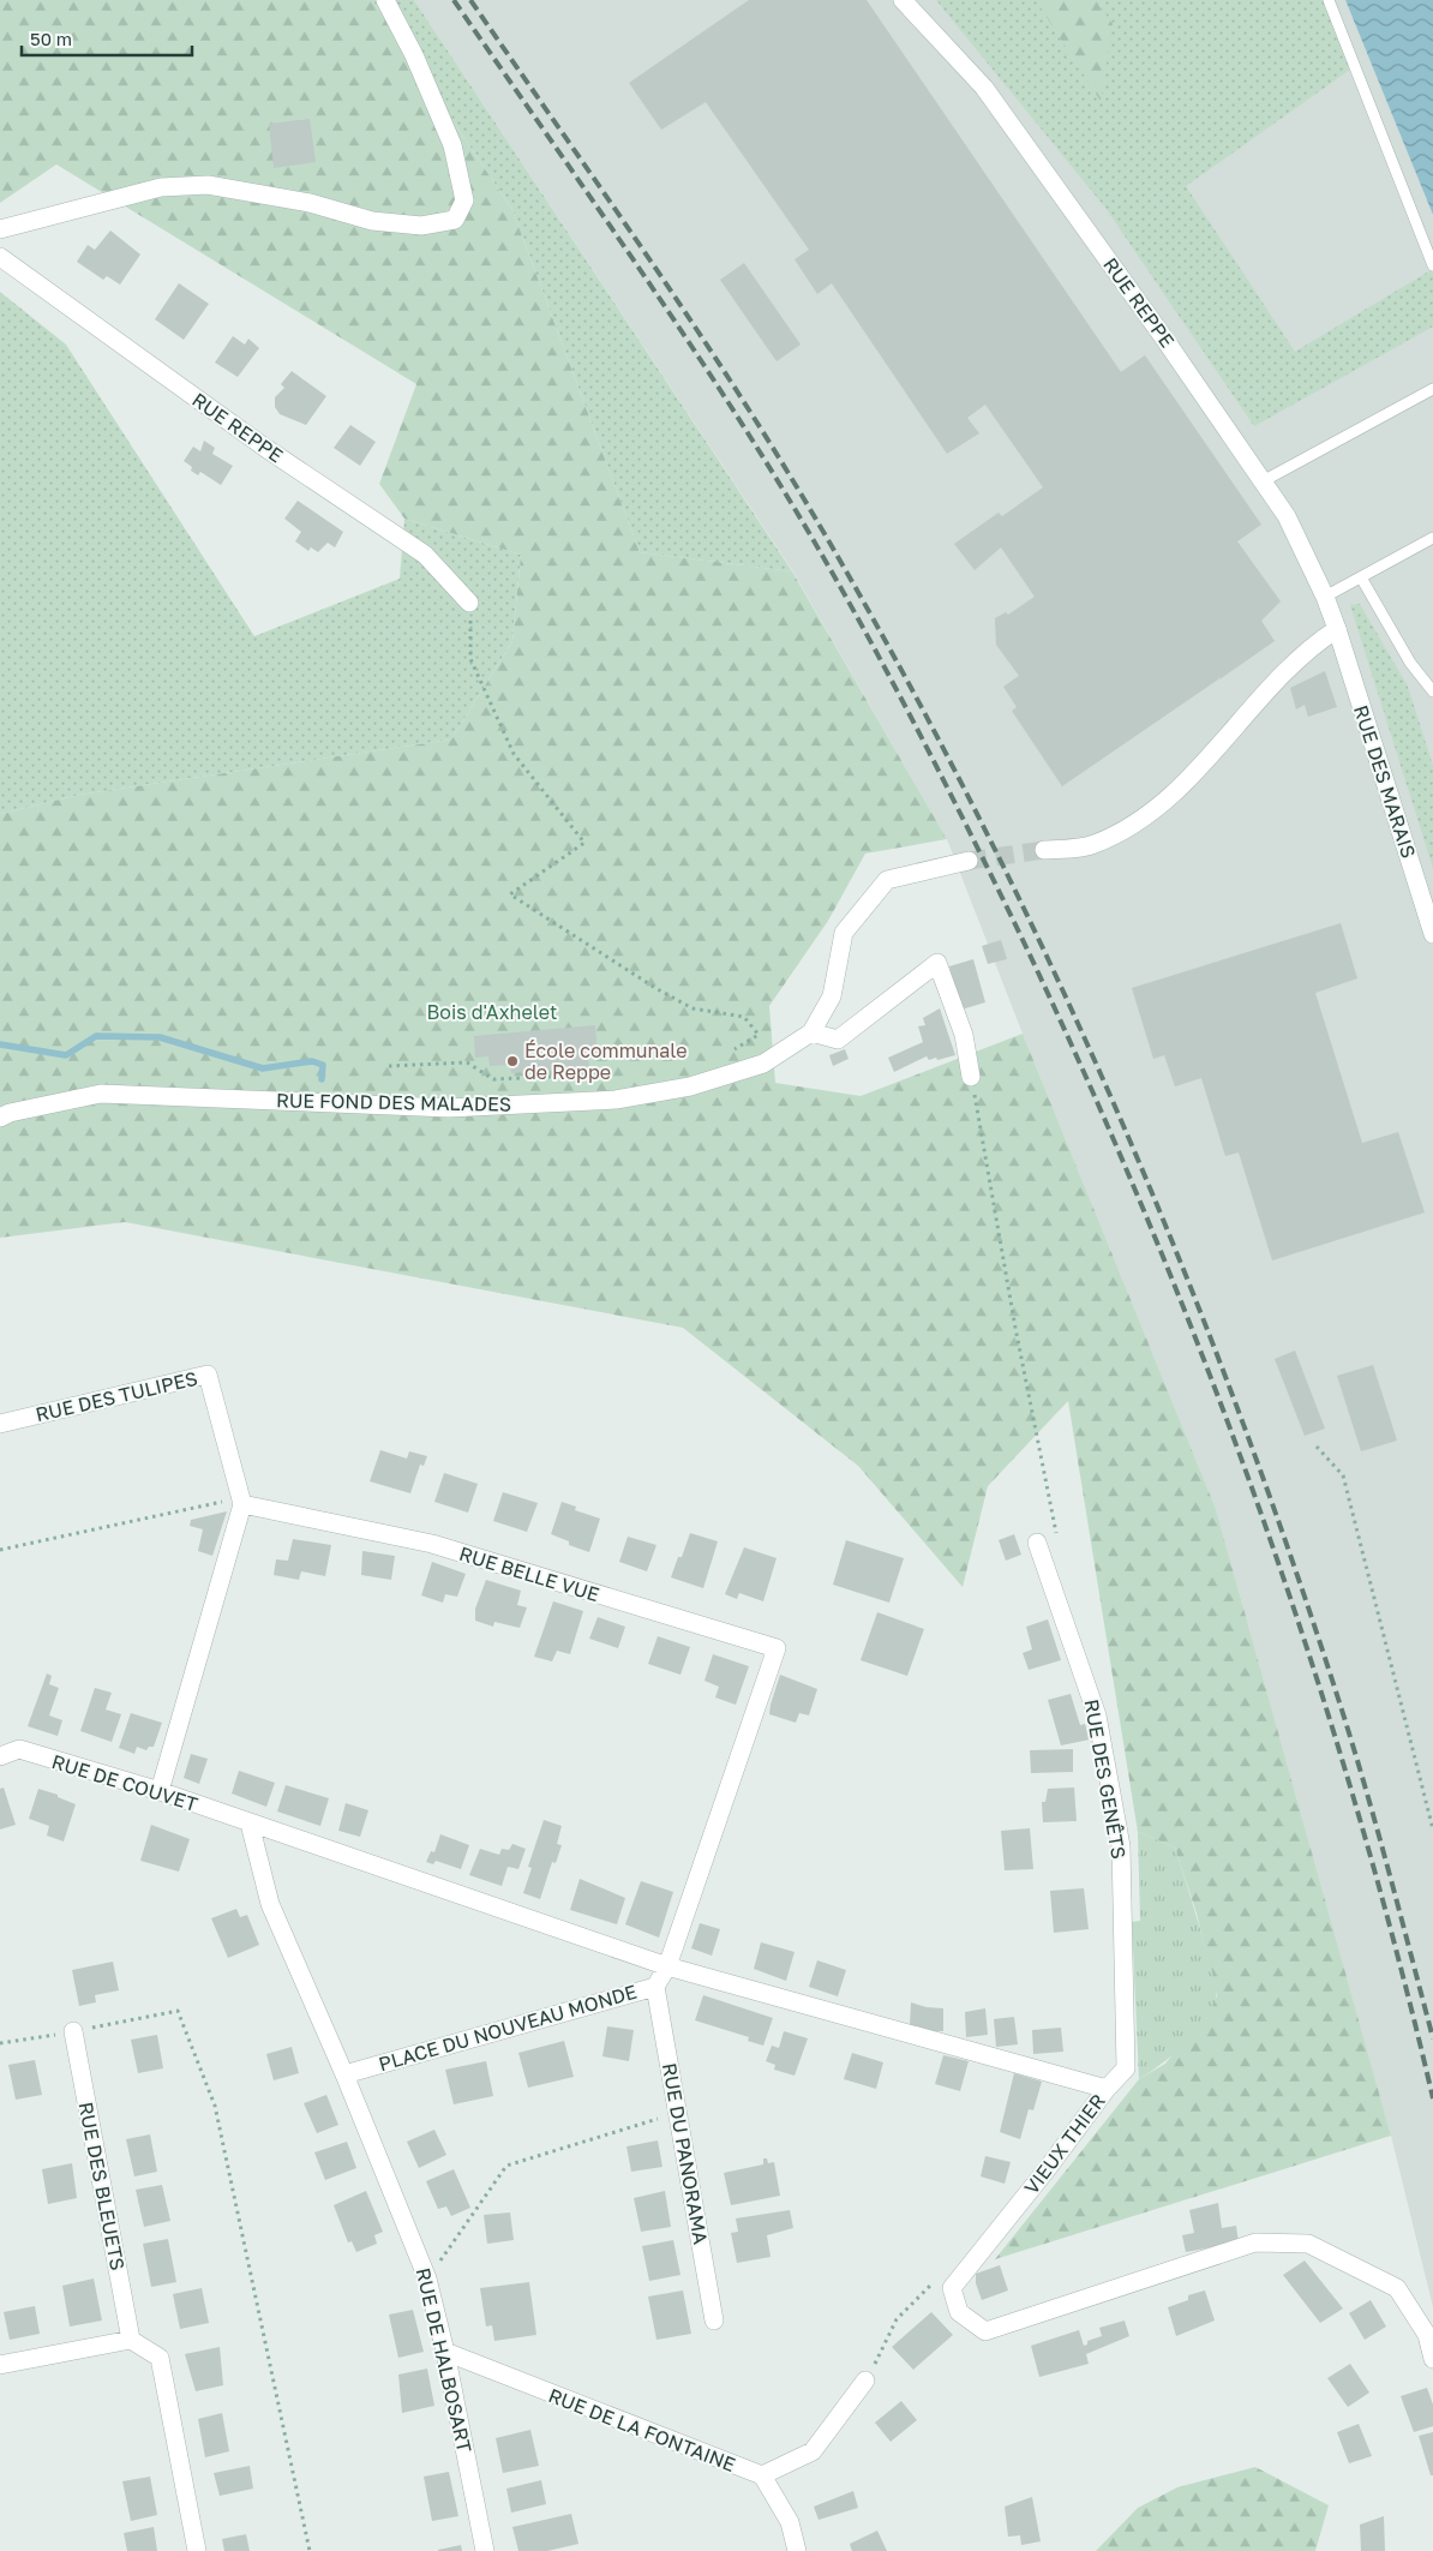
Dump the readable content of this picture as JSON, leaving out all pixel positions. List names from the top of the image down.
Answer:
{
  "streets": {
    "street": [
      "RUE REPPE",
      "RUE DES MARAIS",
      "RUE FOND DES MALADES",
      "RUE DES TULIPES",
      "RUE BELLE VUE",
      "RUE DES GENÊTS",
      "RUE DE COUVET",
      "PLACE DU NOUVEAU MONDE",
      "VIEUX THIER",
      "RUE DU PANORAMA",
      "RUE DES BLEUETS",
      "RUE DE HALBOSART",
      "RUE DE LA FONTAINE"
    ]
  },
  "crossings": [
    ["RUE REPPE", "RUE DES MARAIS"],
    ["RUE DES TULIPES", "RUE BELLE VUE"],
    ["RUE BELLE VUE", "PLACE DU NOUVEAU MONDE"],
    ["RUE BELLE VUE", "VIEUX THIER"],
    ["RUE DES GENÊTS", "VIEUX THIER"],
    ["RUE DE COUVET", "PLACE DU NOUVEAU MONDE"],
    ["PLACE DU NOUVEAU MONDE", "VIEUX THIER"],
    ["PLACE DU NOUVEAU MONDE", "RUE DU PANORAMA"],
    ["PLACE DU NOUVEAU MONDE", "RUE DE HALBOSART"],
    ["RUE DE HALBOSART", "RUE DE LA FONTAINE"]
  ],
  "parks": ["Bois d'Axhelet"],
  "places": ["École communale de Reppe"],
  "scale_bar": "50 m"
}
